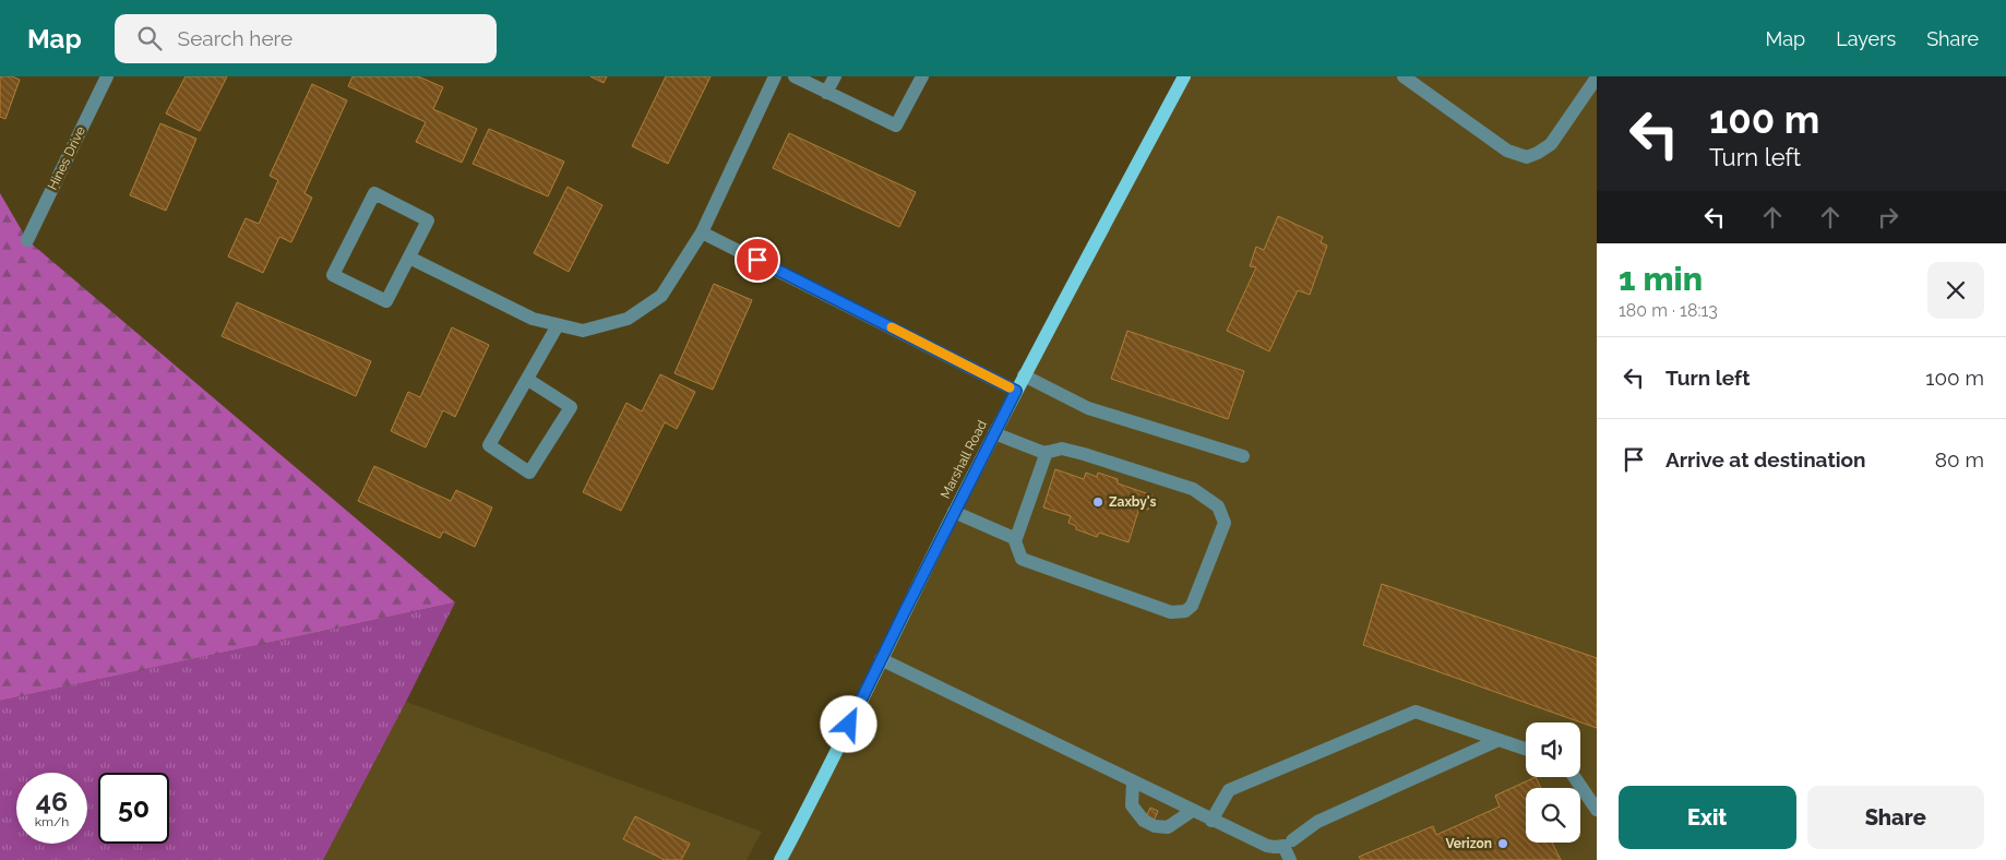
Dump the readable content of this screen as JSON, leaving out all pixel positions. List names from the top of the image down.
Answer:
{
  "streets": {
    "main road": ["Marshall Road"],
    "street": ["Hines Drive"]
  },
  "places": ["Zaxby's", "Verizon"],
  "page": {
    "header": "Map",
    "search": "Search here",
    "nav": ["Map", "Layers", "Share"],
    "turn": ["100 m", "Turn left"],
    "heading": ["1 min", "180 m · 18:13"],
    "list": [
      {
        "name": "Turn left",
        "value": "100 m"
      },
      {
        "name": "Arrive at destination",
        "value": "80 m"
      }
    ],
    "speed": "46 km/h",
    "limit": "50",
    "buttons": ["Exit", "Share"]
  }
}
